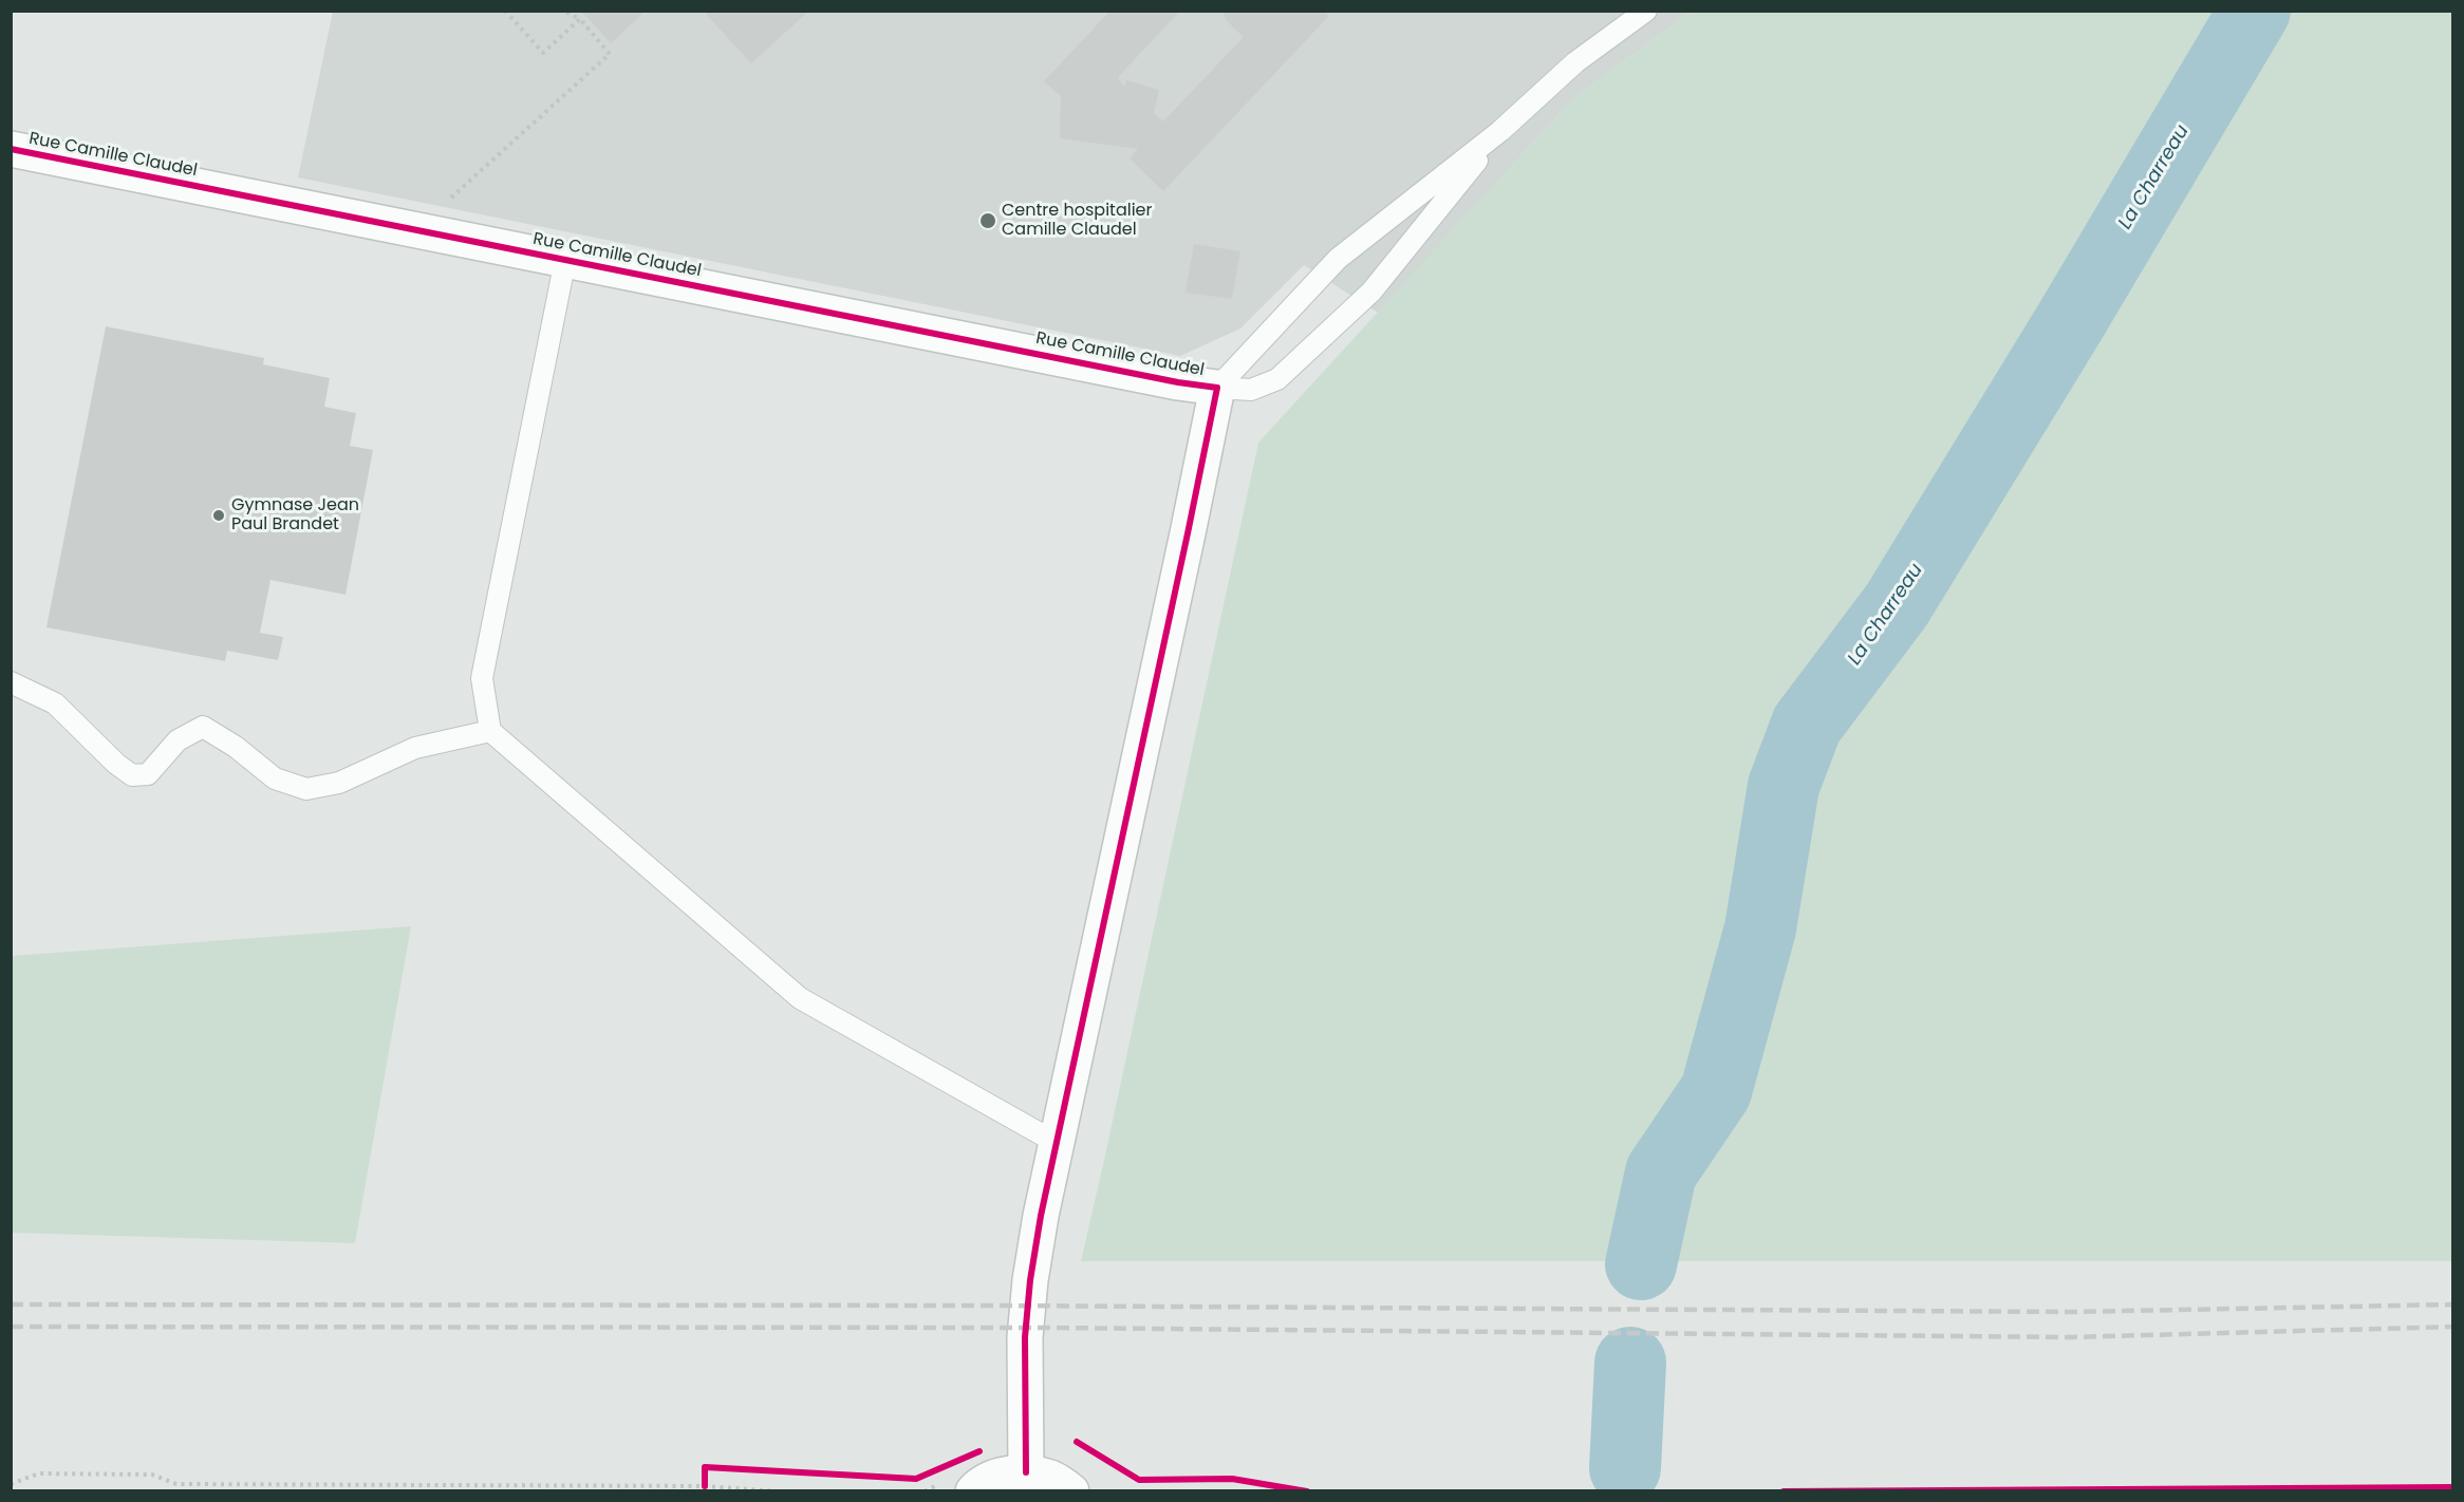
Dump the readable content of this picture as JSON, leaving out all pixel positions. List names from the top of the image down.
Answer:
{
  "streets": {
    "street": ["Rue Camille Claudel"]
  },
  "water": ["La Charreau"],
  "places": ["Centre hospitalier Camille Claudel", "Gymnase Jean Paul Brandet"]
}
